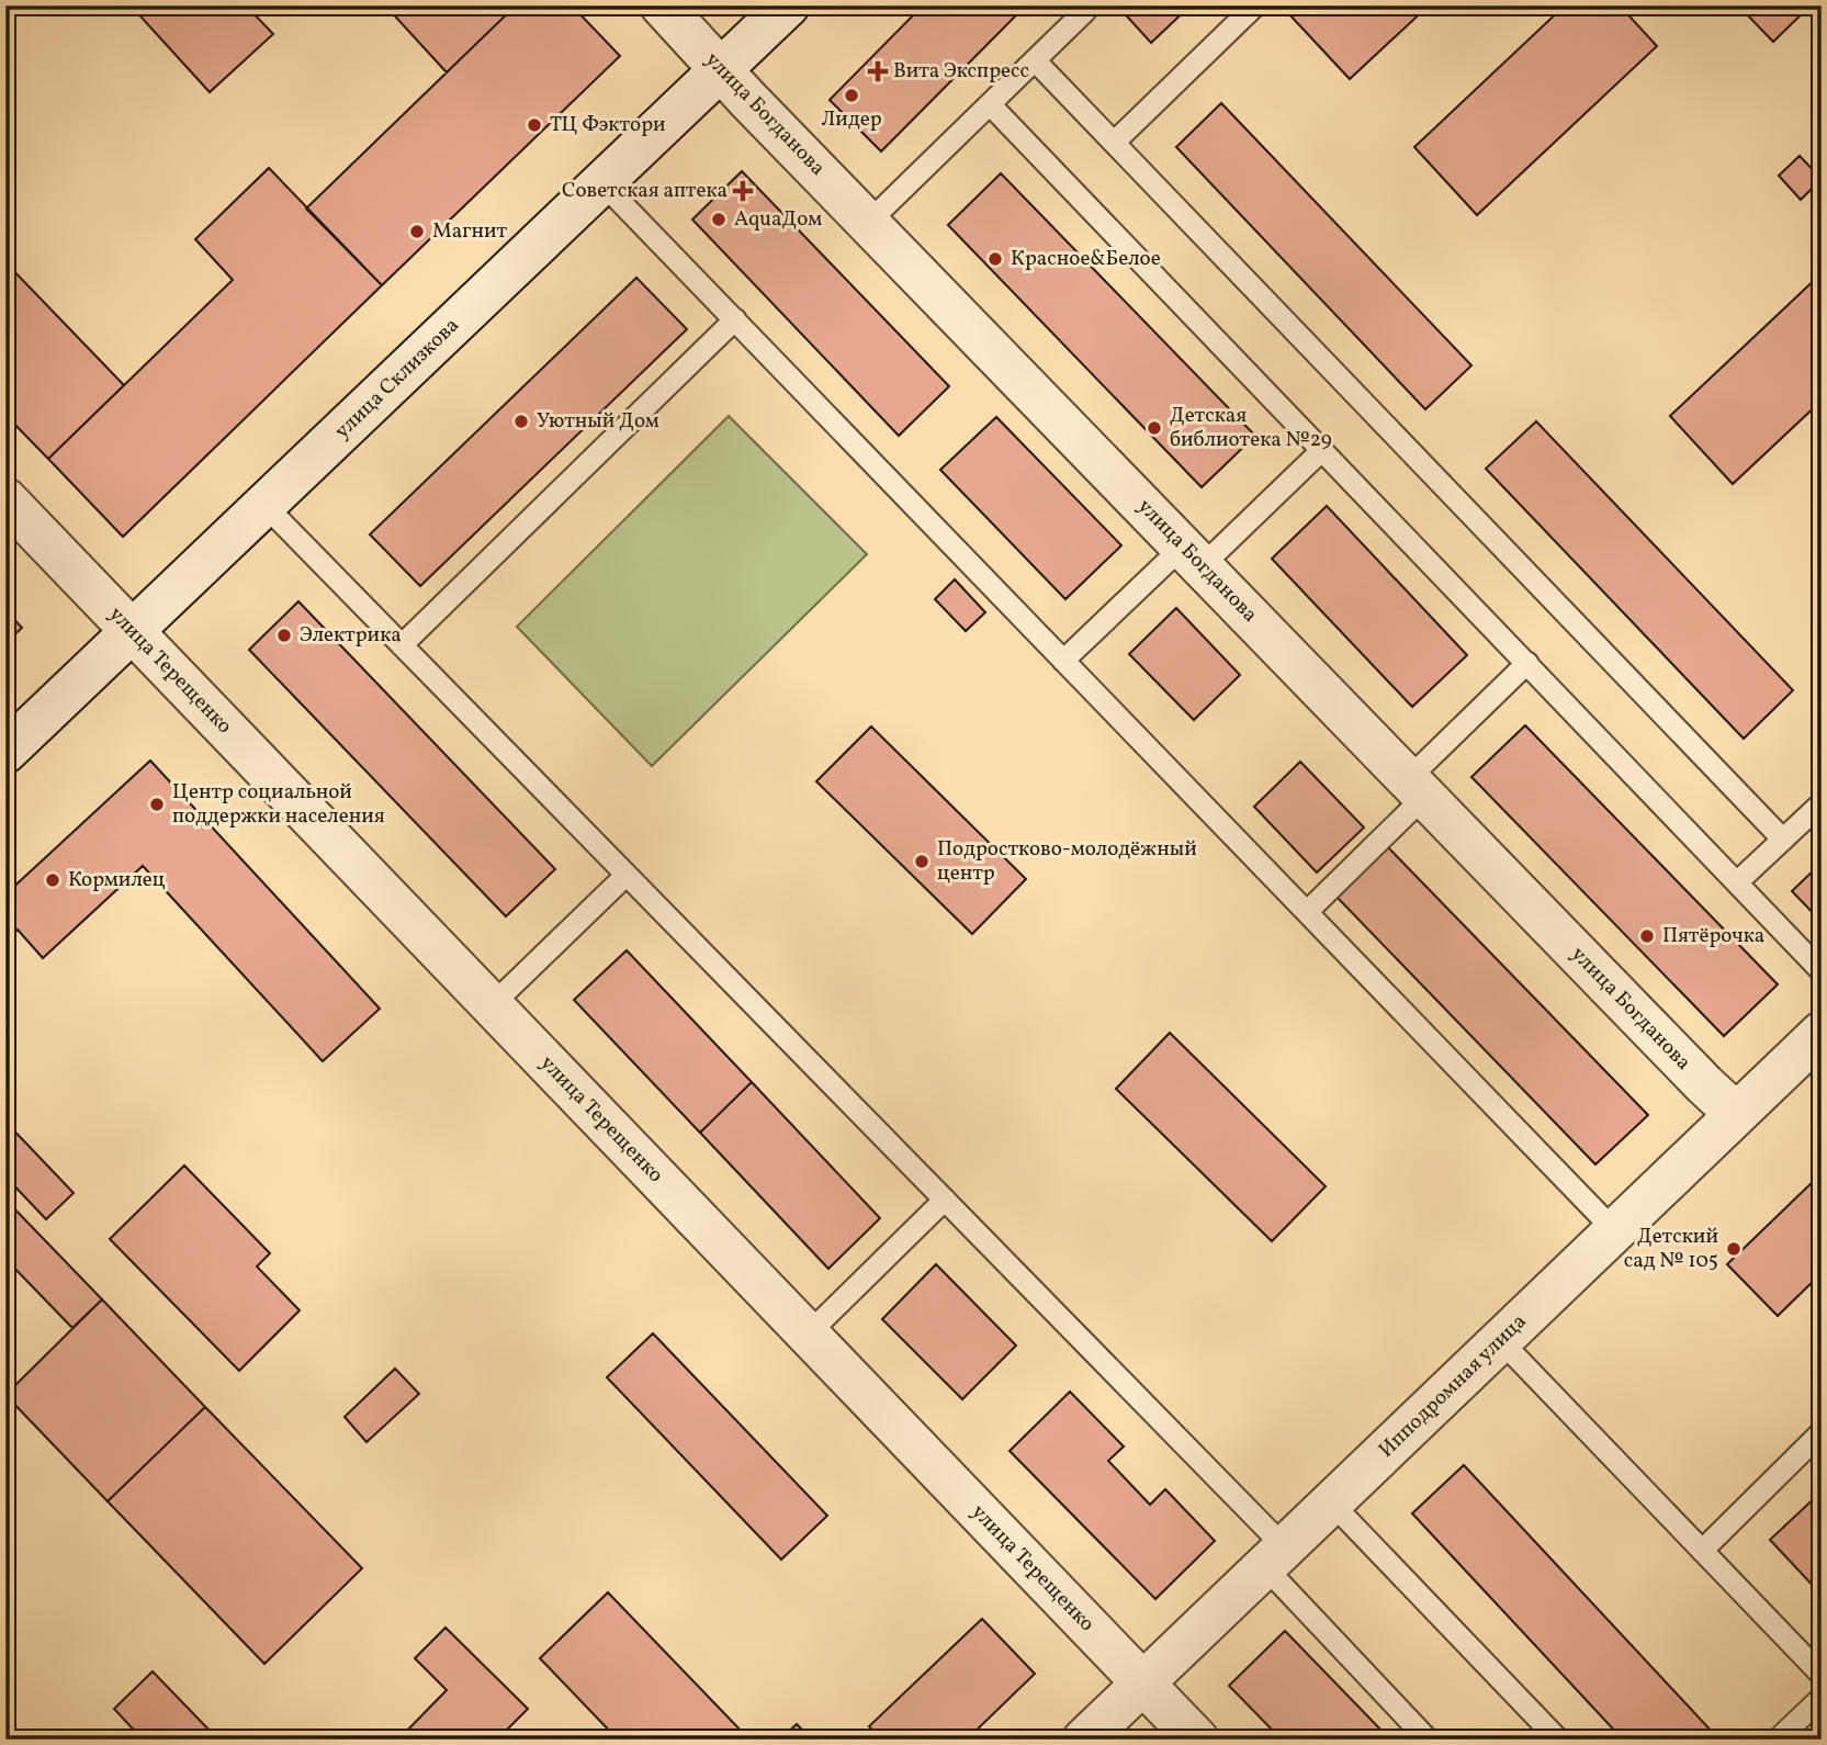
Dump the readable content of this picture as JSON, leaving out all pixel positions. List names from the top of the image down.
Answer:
{
  "streets": {
    "street": [
      "улица Богданова",
      "улица Склизкова",
      "улица Терещенко",
      "Ипподромная улица"
    ]
  },
  "crossings": [
    ["улица Богданова", "улица Склизкова"],
    ["улица Богданова", "Ипподромная улица"],
    ["улица Склизкова", "улица Терещенко"],
    ["улица Терещенко", "Ипподромная улица"]
  ],
  "places": {
    "health": ["Вита Экспресс", "Советская аптека"],
    "other": [
      "Лидер",
      "ТЦ Фэктори",
      "AquaДом",
      "Магнит",
      "Красное&Белое",
      "Уютный Дом",
      "Детская библиотека №29",
      "Электрика",
      "Центр социальной поддержки населения",
      "Подростково-молодёжный центр",
      "Кормилец",
      "Пятёрочка",
      "Детский сад № 105"
    ]
  }
}
